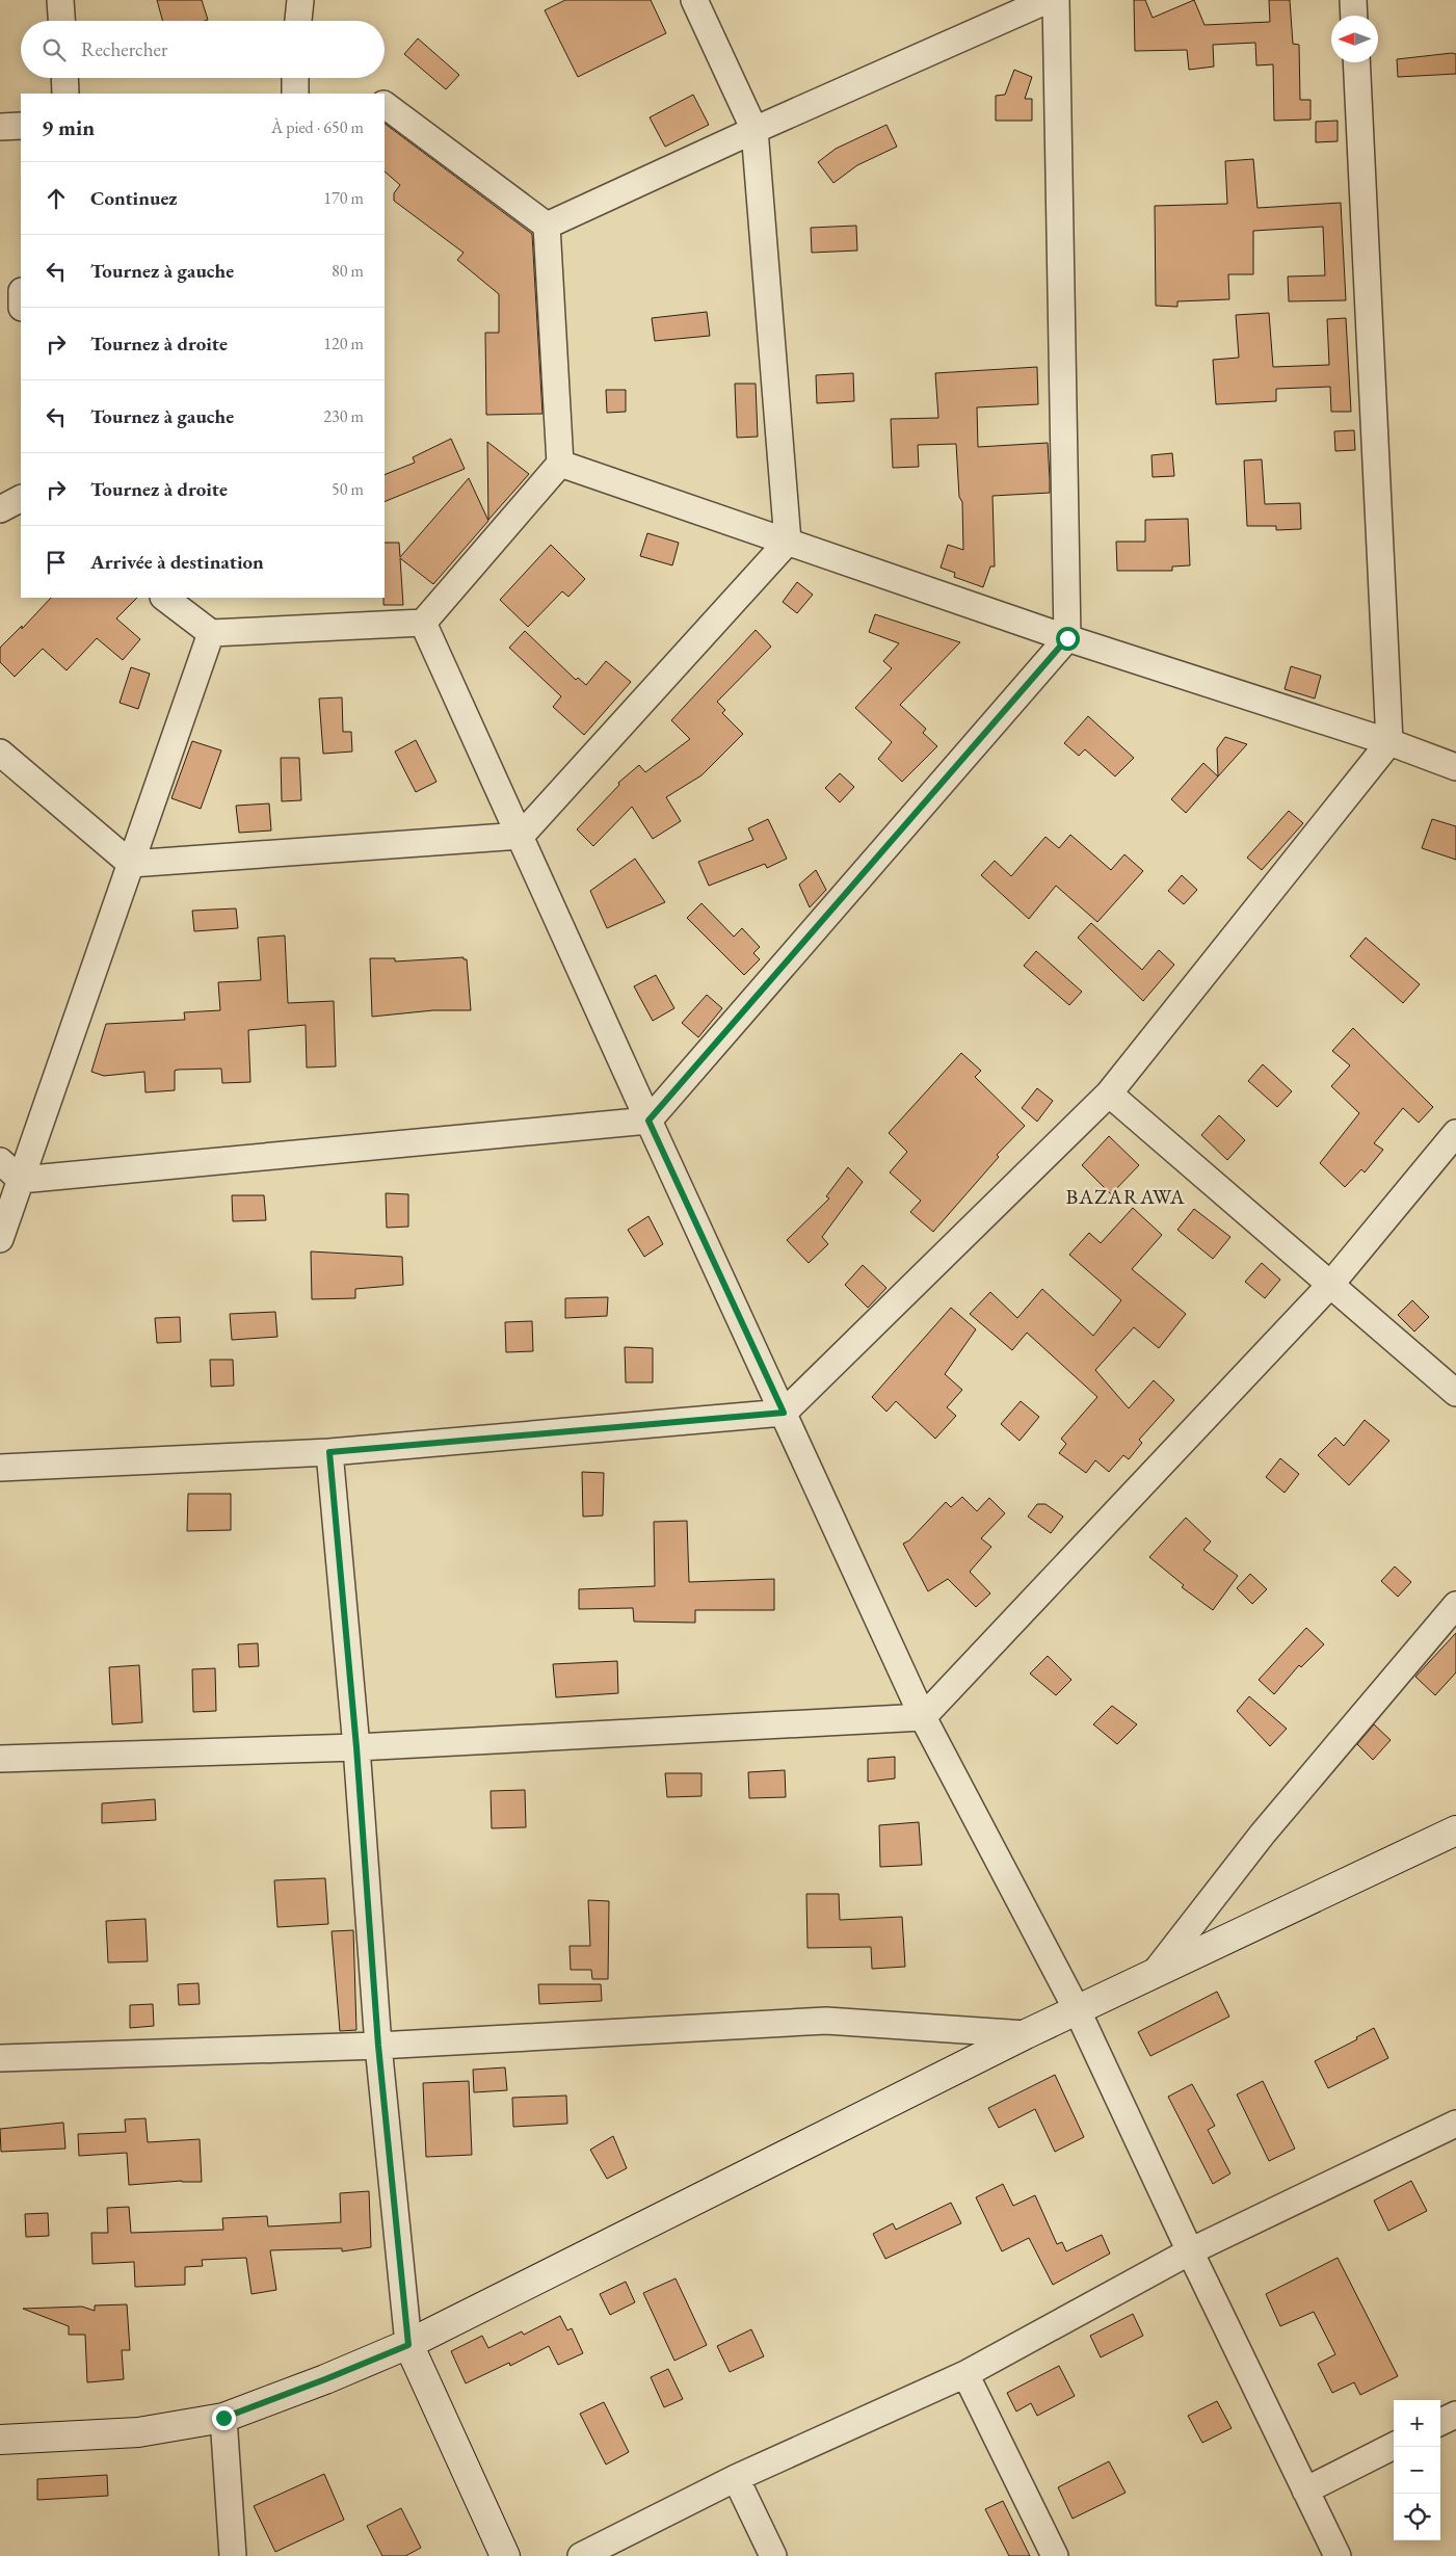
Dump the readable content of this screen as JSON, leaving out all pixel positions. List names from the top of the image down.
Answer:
{
  "districts": ["BAZARAWA"],
  "north": "left",
  "page": {
    "search": "Rechercher",
    "heading": ["9 min", "À pied · 650 m"],
    "list": [
      ["Continuez", "170 m"],
      ["Tournez à gauche", "80 m"],
      ["Tournez à droite", "120 m"],
      ["Tournez à gauche", "230 m"],
      ["Tournez à droite", "50 m"],
      "Arrivée à destination"
    ],
    "map_buttons": ["+", "−"]
  }
}
